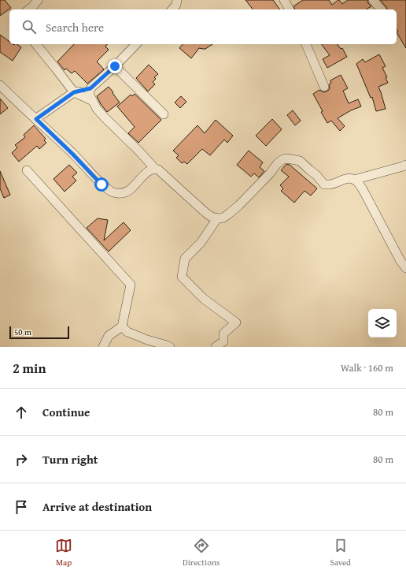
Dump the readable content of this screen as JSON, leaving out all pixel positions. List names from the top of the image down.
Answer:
{
  "scale_bar": "50 m",
  "page": {
    "search": "Search here",
    "scale": "50 m",
    "heading": ["2 min", "Walk · 160 m"],
    "list": [
      ["Continue", "80 m"],
      ["Turn right", "80 m"],
      "Arrive at destination"
    ],
    "nav": ["Map", "Directions", "Saved"]
  }
}
